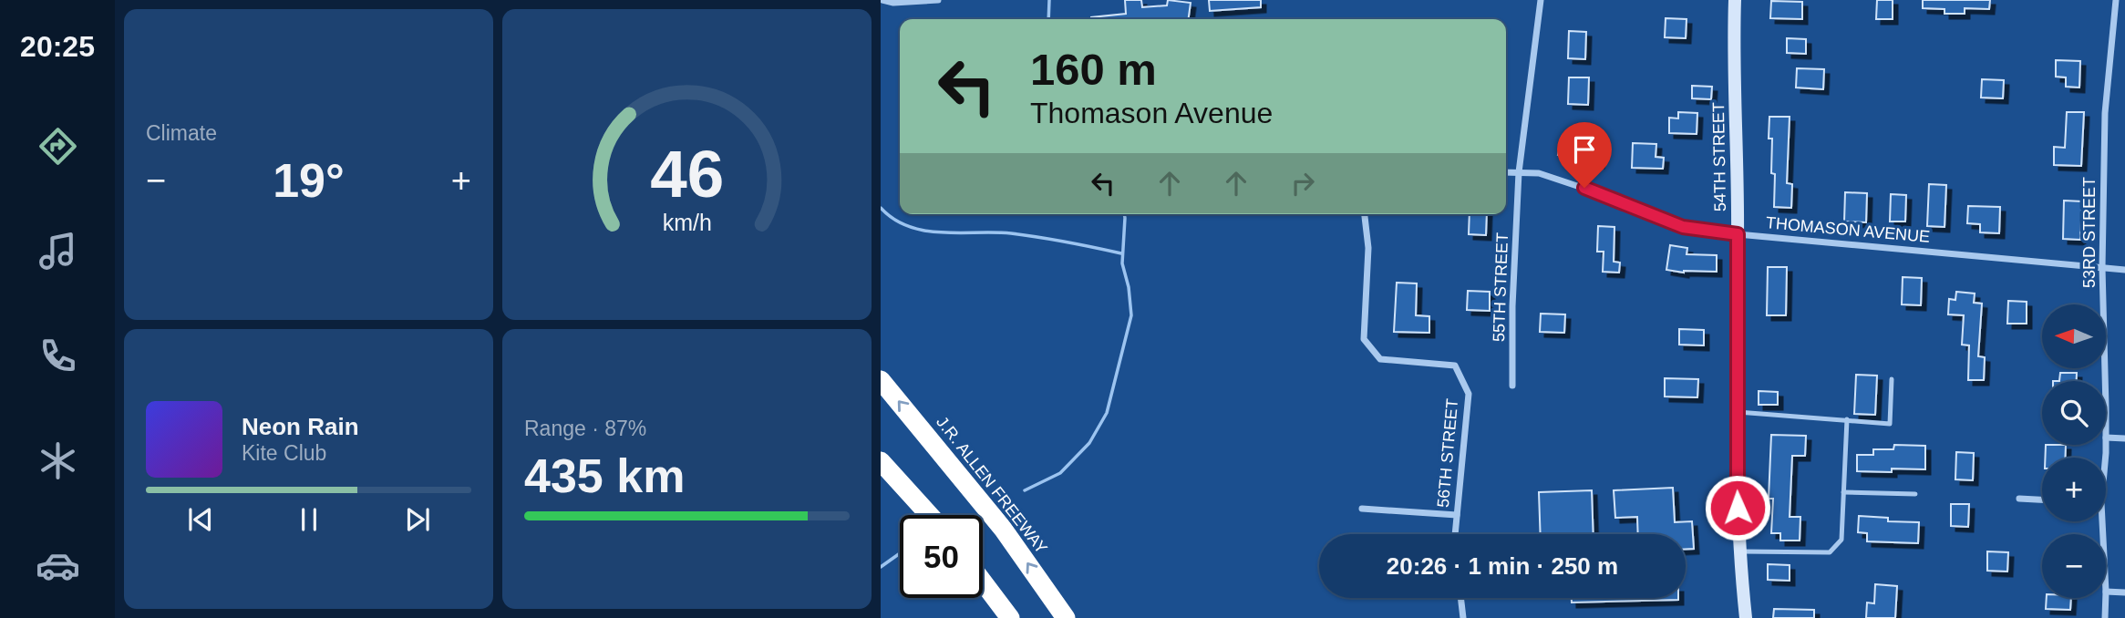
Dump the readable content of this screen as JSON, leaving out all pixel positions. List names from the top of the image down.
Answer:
{
  "streets": {
    "highway": ["J.R. ALLEN FREEWAY"],
    "main road": ["54TH STREET"],
    "street": [
      "THOMASON AVENUE",
      "53RD STREET",
      "55TH STREET",
      "56TH STREET"
    ]
  },
  "crossings": [
    ["54TH STREET", "THOMASON AVENUE"],
    ["THOMASON AVENUE", "53RD STREET"],
    ["THOMASON AVENUE", "55TH STREET"]
  ],
  "north": "left",
  "page": {
    "tabs": "20:25",
    "tile": [
      "Climate",
      ["Range · 87%", "435 km"]
    ],
    "turn": ["160 m", "Thomason Avenue"],
    "heat": ["−", "19°", "+"],
    "map_buttons": ["+", "−"],
    "song": ["Neon Rain", "Kite Club"],
    "limit": "50",
    "trip": "20:26 · 1 min · 250 m",
    "gauge": ["46", "km/h"]
  }
}
